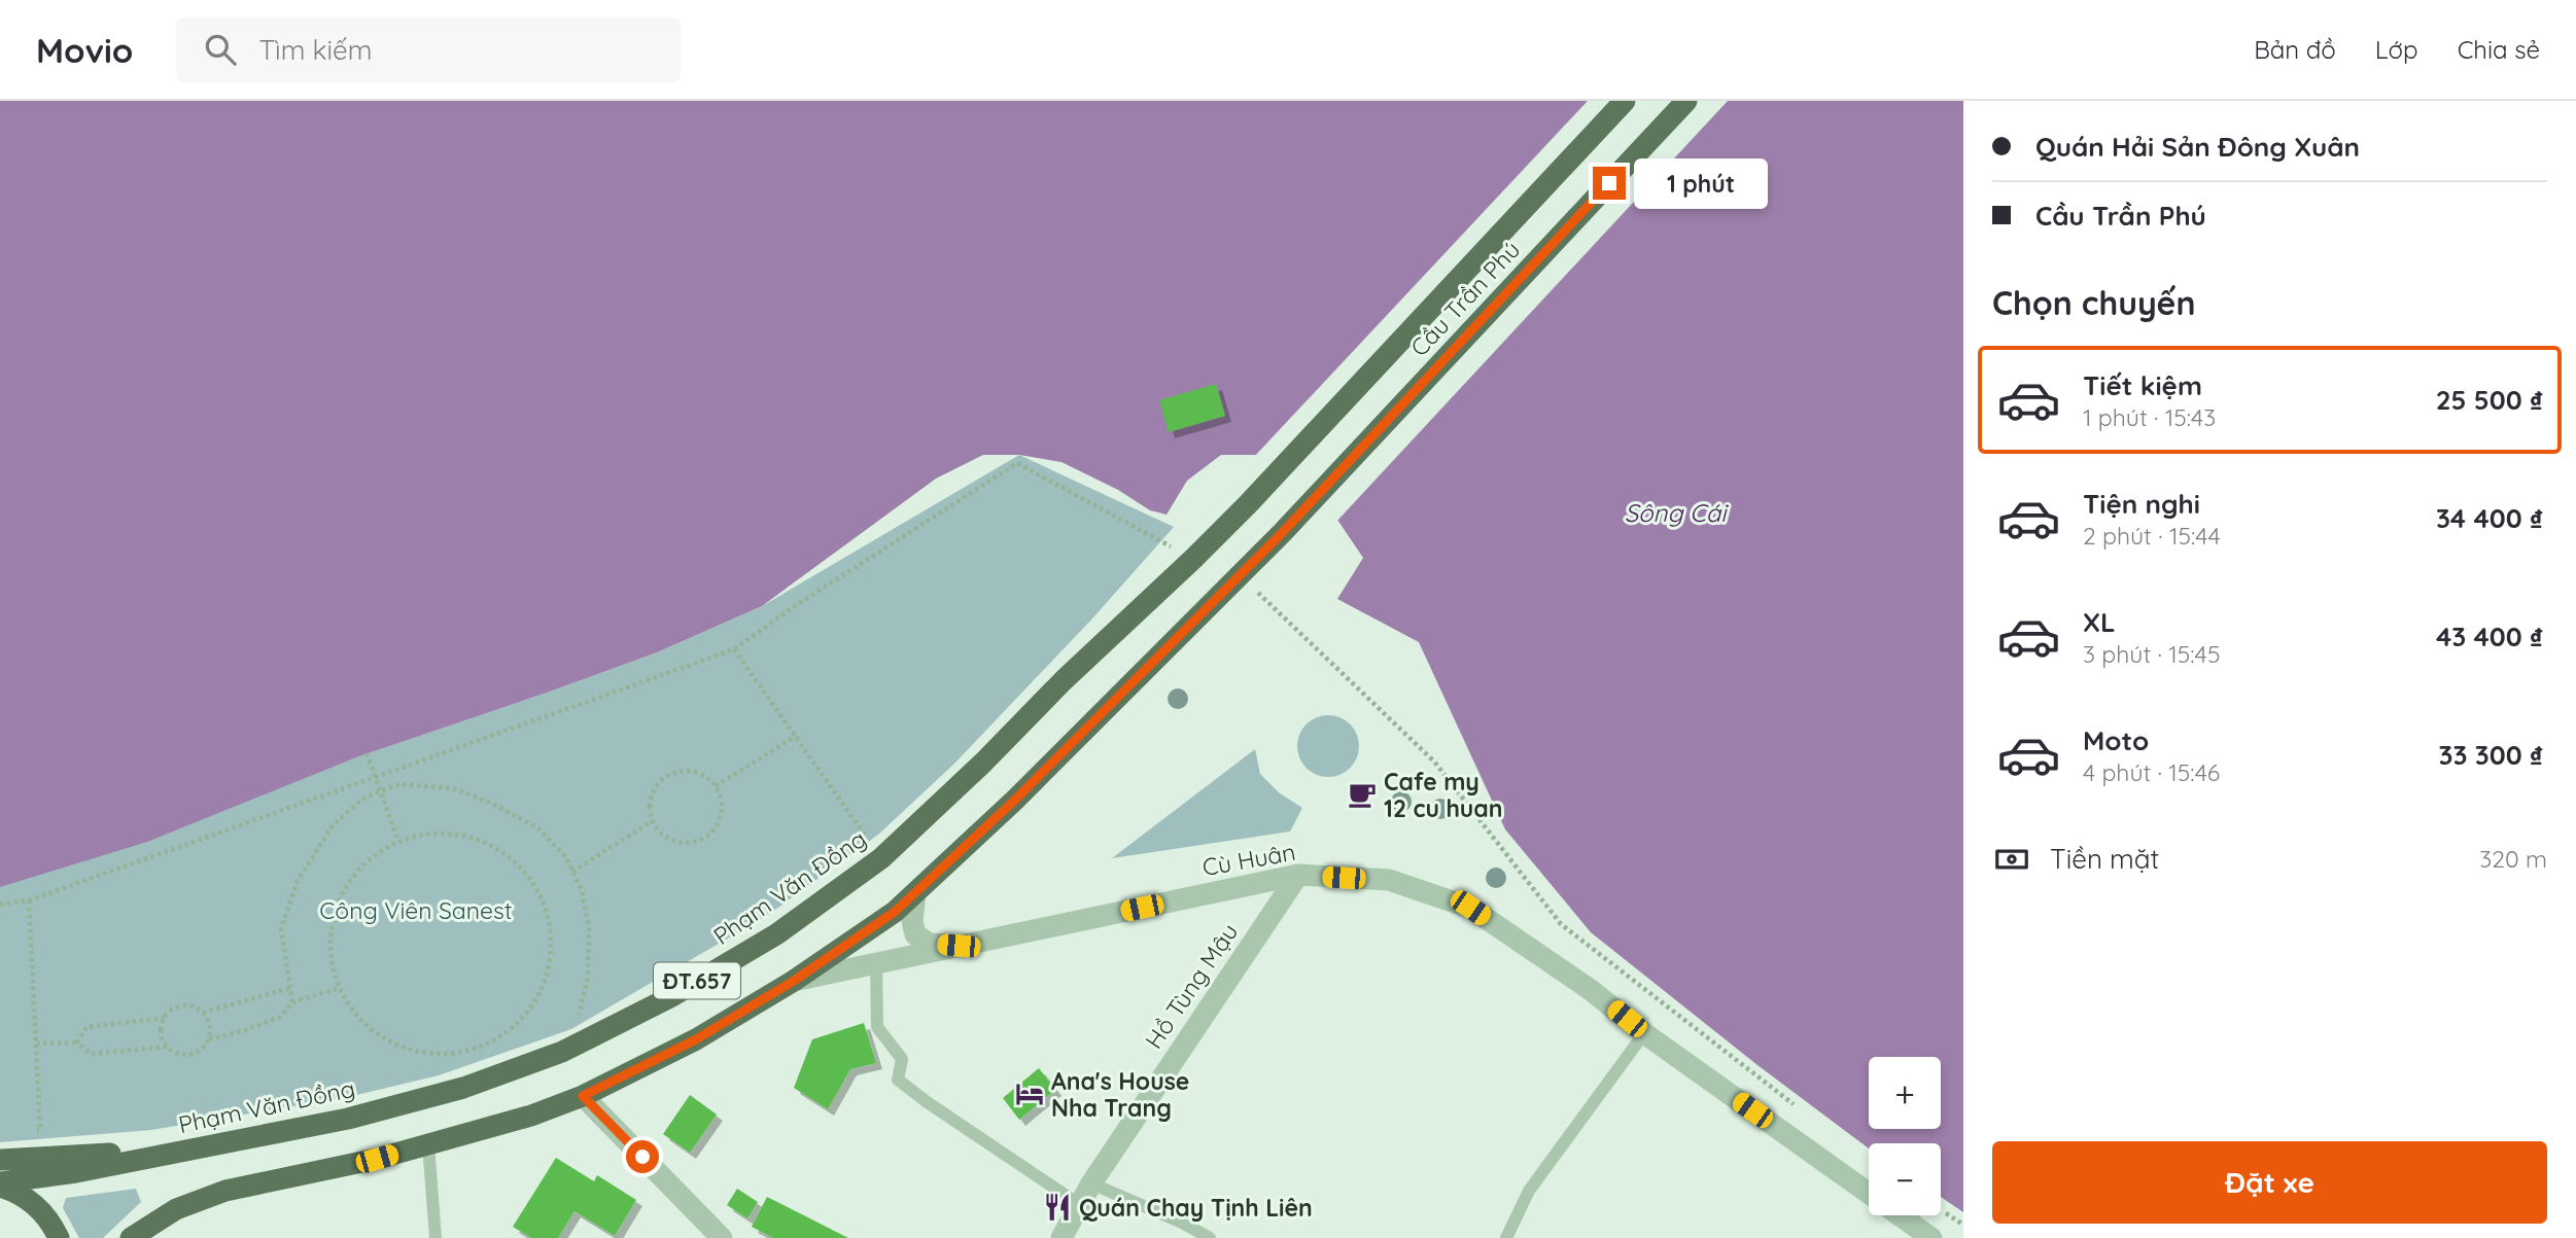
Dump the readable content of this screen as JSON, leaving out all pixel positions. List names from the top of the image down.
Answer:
{
  "streets": {
    "main road": ["Cầu Trần Phú", "Phạm Văn Đồng", "ĐT.657"],
    "street": ["Cù Huân", "Hồ Tùng Mậu"]
  },
  "crossings": [
    ["Cầu Trần Phú", "Phạm Văn Đồng"],
    ["Cầu Trần Phú", "ĐT.657"],
    ["Cù Huân", "ĐT.657"],
    ["Cù Huân", "Hồ Tùng Mậu"]
  ],
  "water": ["Sông Cái"],
  "parks": ["Công Viên Sanest"],
  "places": {
    "cafe": ["Cafe my 12 cu huan"],
    "hotel": ["Ana's House Nha Trang"],
    "restaurant": ["Quán Chay Tịnh Liên"]
  },
  "page": {
    "header": "Movio",
    "search": "Tìm kiếm",
    "nav": ["Bản đồ", "Lớp", "Chia sẻ"],
    "banner": ["Quán Hải Sản Đông Xuân", "Cầu Trần Phú"],
    "bubble": "1 phút",
    "heading": "Chọn chuyến",
    "list": [
      {
        "name": "Tiết kiệm",
        "note": "1 phút · 15:43",
        "value": "25 500 ₫"
      },
      {
        "name": "Tiện nghi",
        "note": "2 phút · 15:44",
        "value": "34 400 ₫"
      },
      {
        "name": "XL",
        "note": "3 phút · 15:45",
        "value": "43 400 ₫"
      },
      {
        "name": "Moto",
        "note": "4 phút · 15:46",
        "value": "33 300 ₫"
      }
    ],
    "pay": ["Tiền mặt", "320 m"],
    "map_buttons": ["+", "−"],
    "buttons": "Đặt xe"
  }
}
